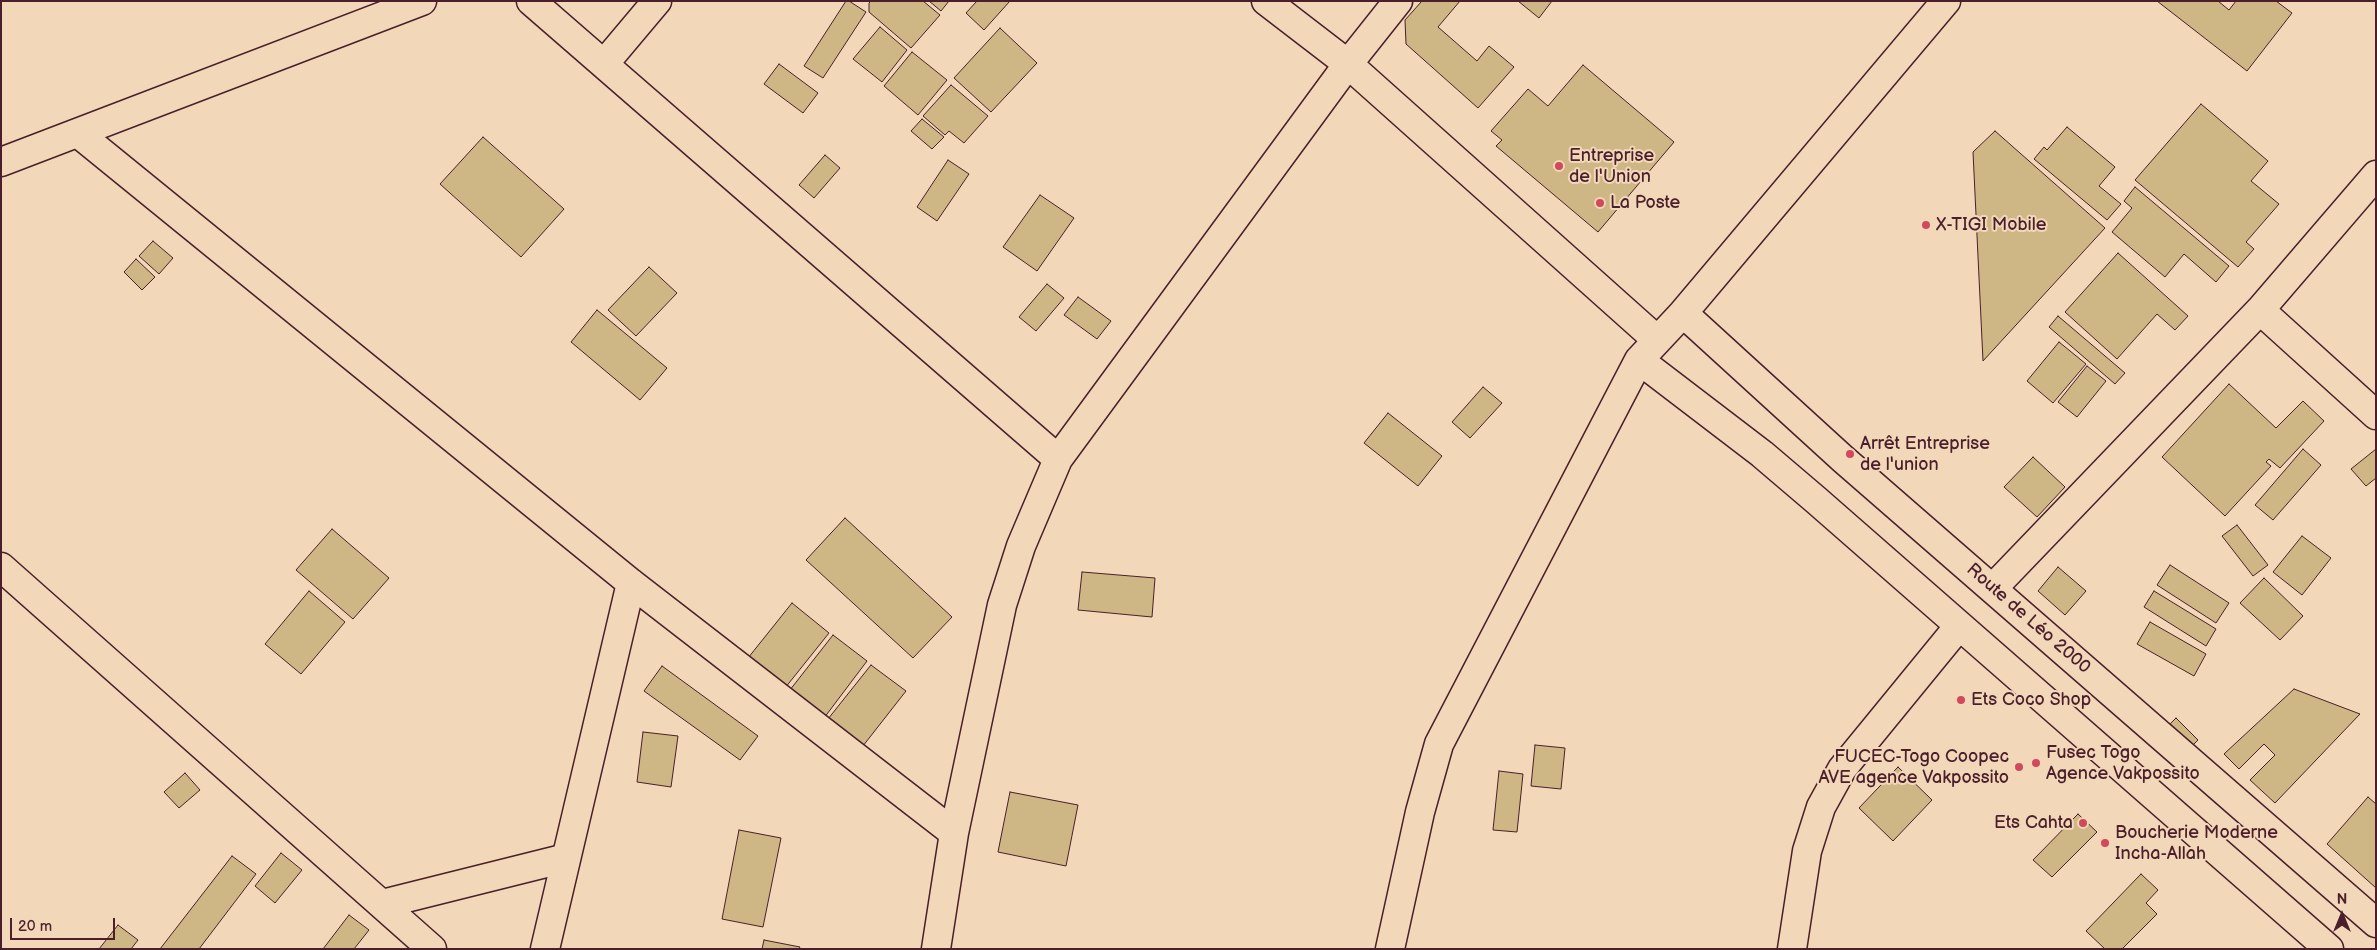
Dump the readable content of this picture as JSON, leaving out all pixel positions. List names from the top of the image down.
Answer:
{
  "streets": {
    "street": ["Route de Léo 2000"]
  },
  "places": [
    "Entreprise de l'Union",
    "La Poste",
    "X-TIGI Mobile",
    "Arrêt Entreprise de l'union",
    "Ets Coco Shop",
    "Fusec Togo Agence Vakpossito",
    "FUCEC-Togo Coopec AVE agence Vakpossito",
    "Ets Cahta",
    "Boucherie Moderne Incha-Allah"
  ],
  "scale_bar": "20 m",
  "north": "top"
}
